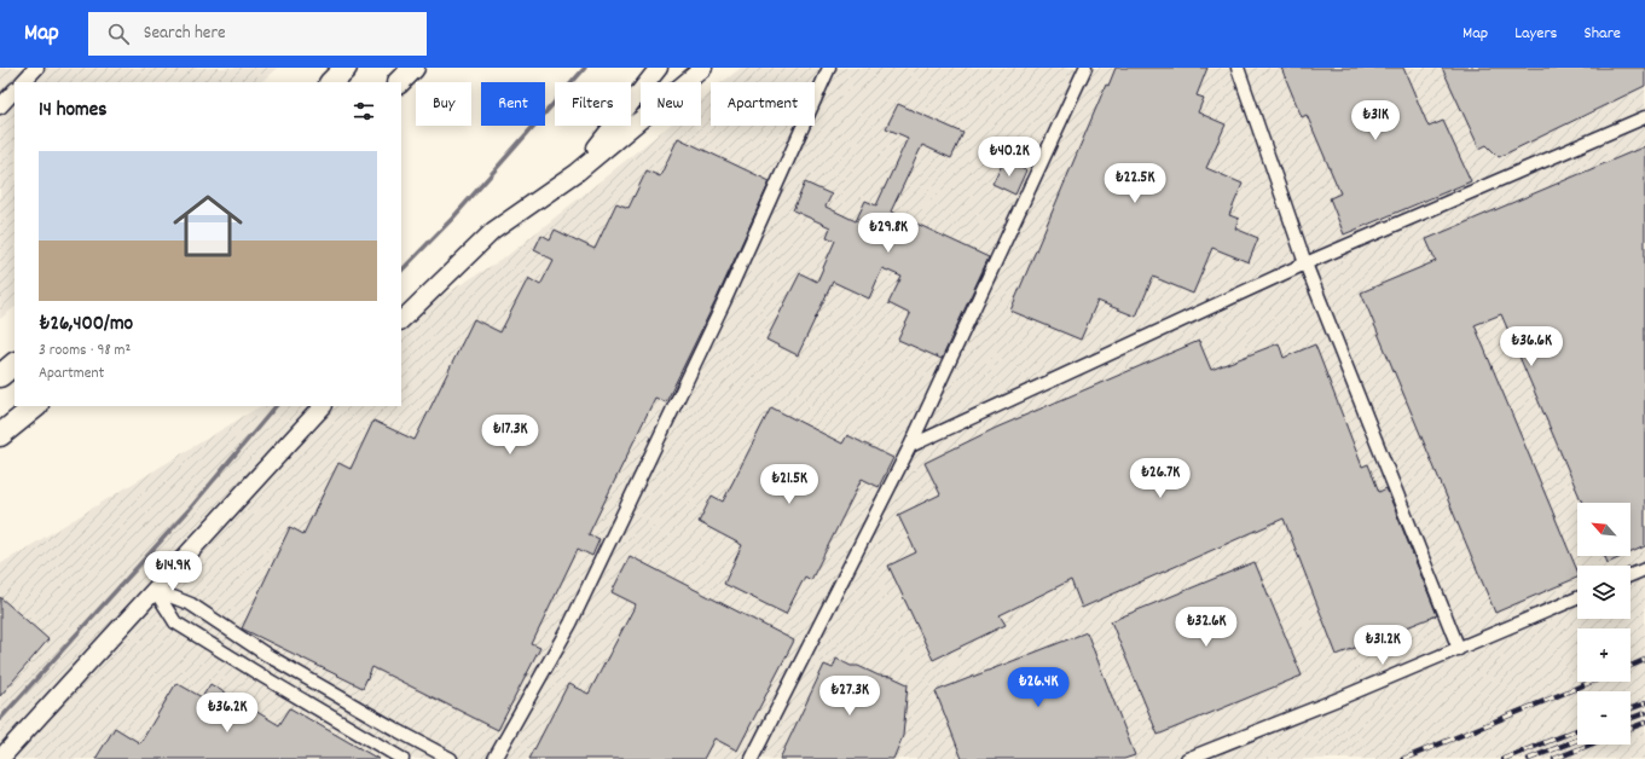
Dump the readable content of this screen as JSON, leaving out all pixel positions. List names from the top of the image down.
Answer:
{
  "north": "top left",
  "page": {
    "header": "Map",
    "search": "Search here",
    "nav": ["Map", "Layers", "Share"],
    "chip": [
      "Buy",
      "Rent",
      "Filters",
      "New",
      "Apartment"
    ],
    "heading": "14 homes",
    "price": [
      "₺31K",
      "₺40.2K",
      "₺22.5K",
      "₺29.8K",
      "₺36.6K",
      "₺17.3K",
      "₺26.7K",
      "₺21.5K",
      "₺14.9K",
      "₺32.6K",
      "₺31.2K",
      "₺26.4K",
      "₺27.3K",
      "₺36.2K"
    ],
    "list": [
      {
        "name": "₺26,400/mo",
        "note": "3 rooms · 98 m² · Apartment"
      }
    ],
    "map_buttons": ["+", "−"]
  }
}
